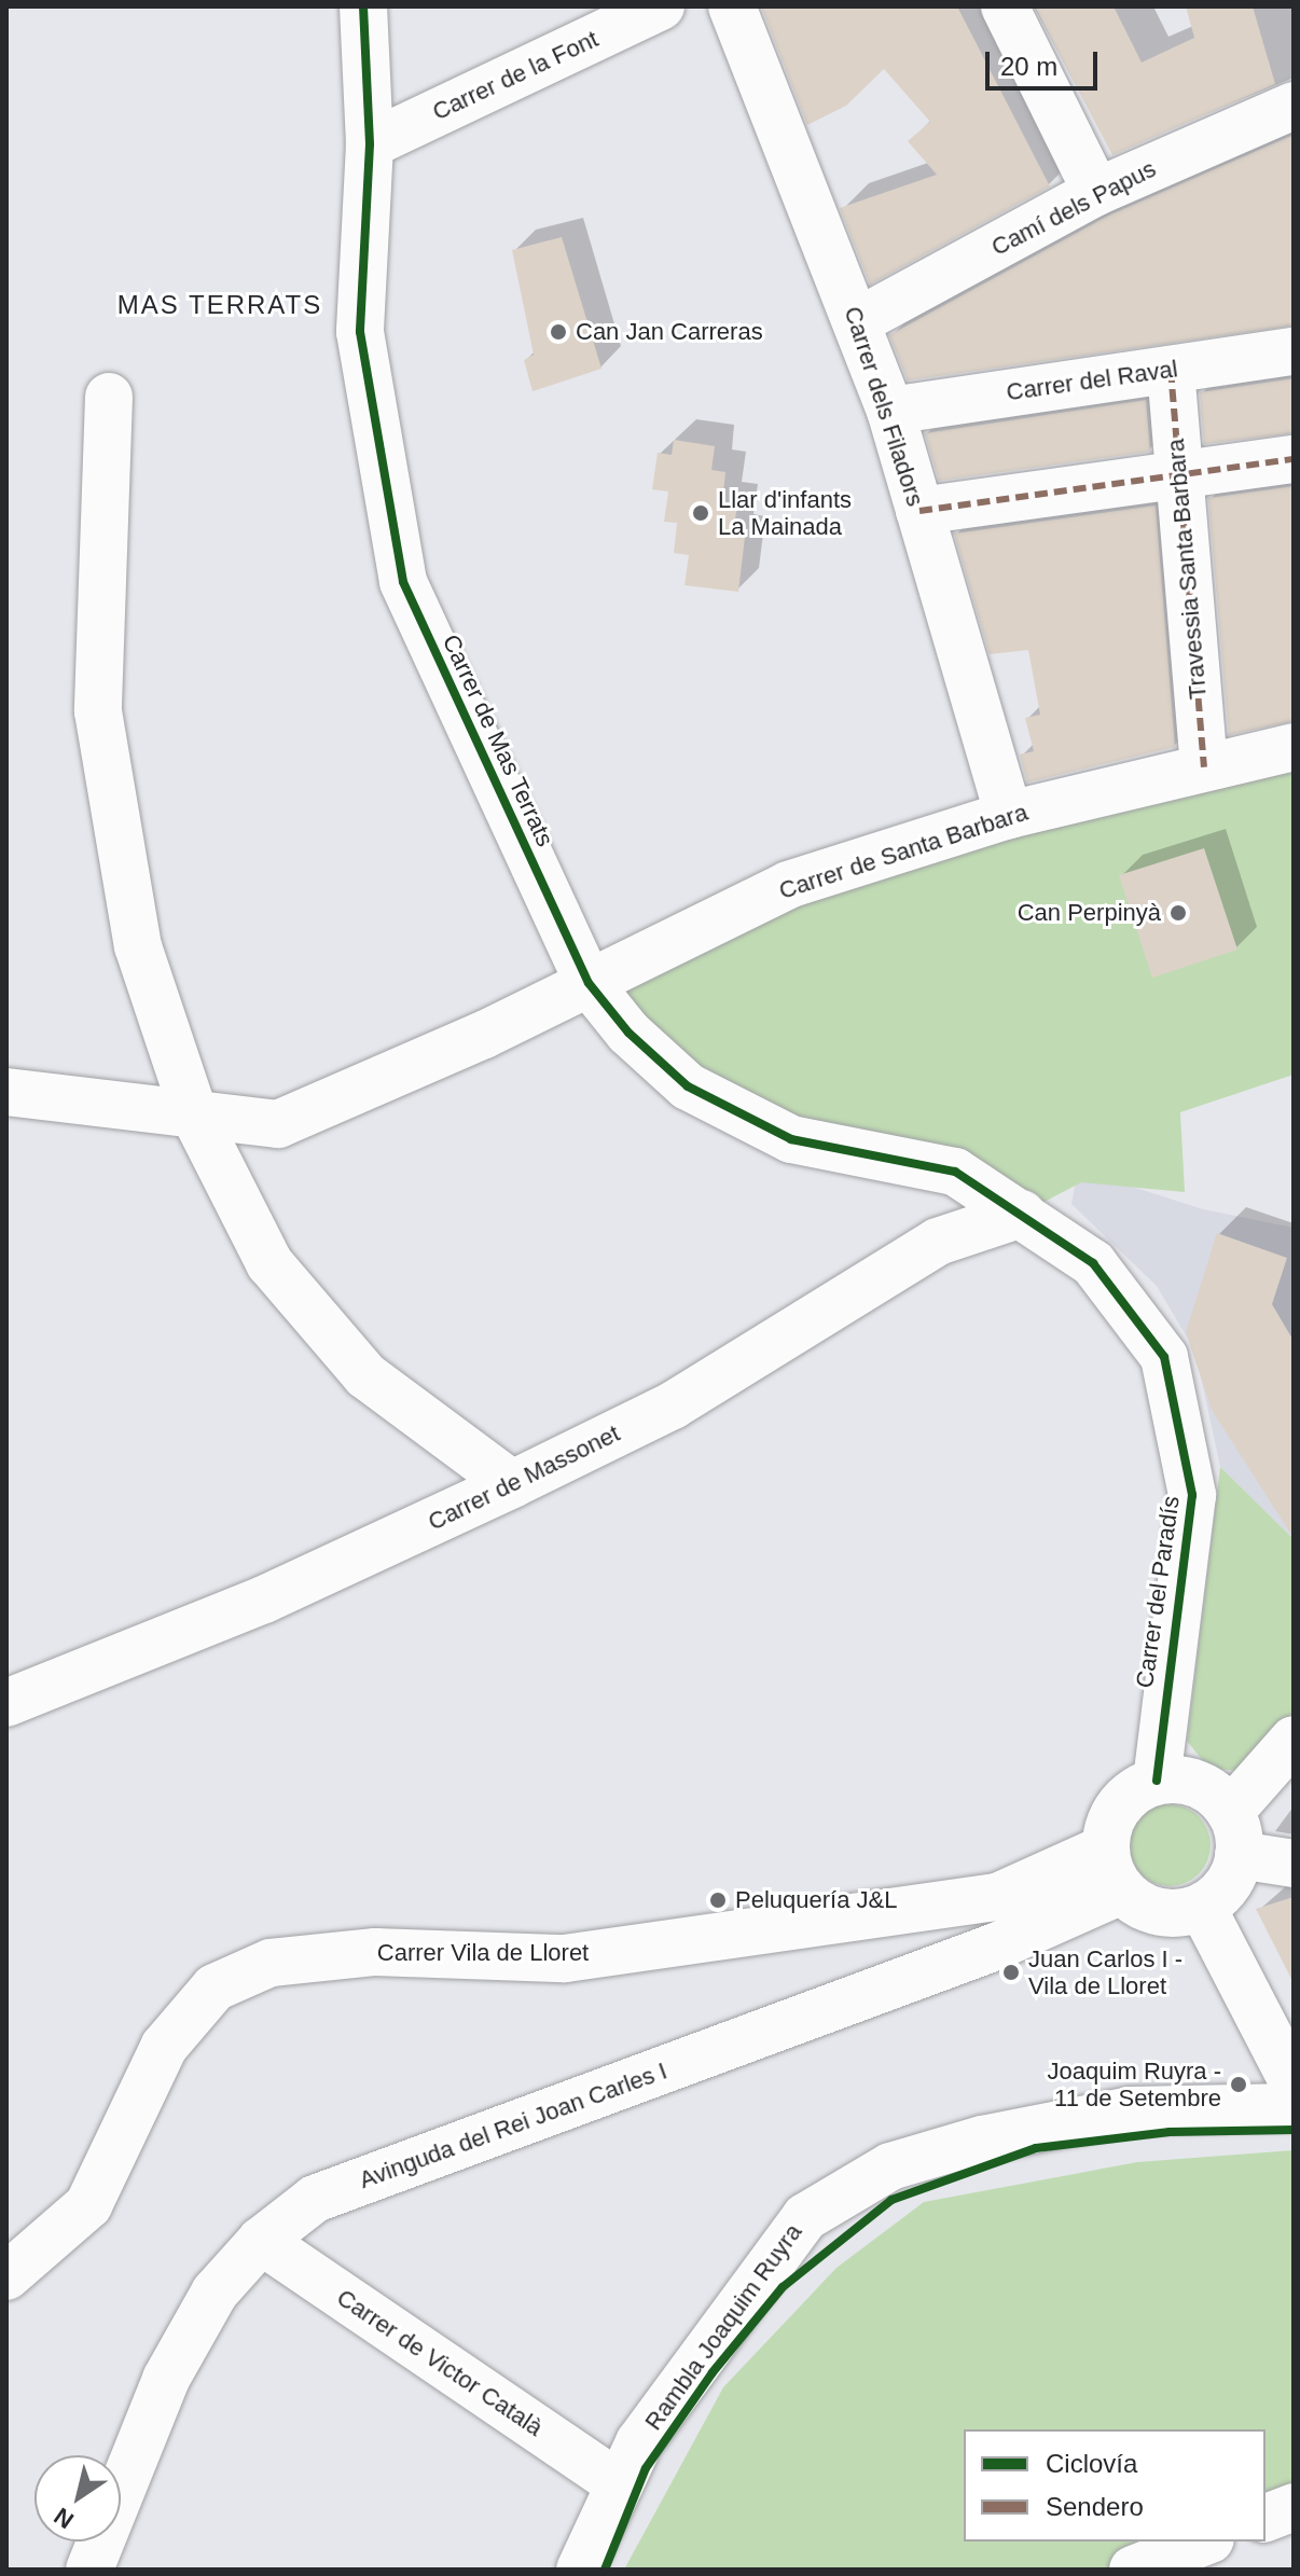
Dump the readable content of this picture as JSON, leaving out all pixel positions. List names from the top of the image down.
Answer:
{
  "streets": {
    "street": [
      "Carrer de la Font",
      "Camí dels Papus",
      "Carrer del Raval",
      "Carrer dels Filadors",
      "Travessia Santa Barbara",
      "Carrer de Mas Terrats",
      "Carrer de Santa Barbara",
      "Carrer de Massonet",
      "Carrer del Paradís",
      "Carrer Vila de Lloret",
      "Avinguda del Rei Joan Carles I",
      "Rambla Joaquim Ruyra",
      "Carrer de Victor Català"
    ]
  },
  "crossings": [
    ["Carrer de la Font", "Carrer de Mas Terrats"],
    ["Camí dels Papus", "Carrer dels Filadors"],
    ["Carrer del Raval", "Carrer dels Filadors"],
    ["Carrer del Raval", "Travessia Santa Barbara"],
    ["Carrer dels Filadors", "Carrer de Santa Barbara"],
    ["Travessia Santa Barbara", "Carrer de Santa Barbara"],
    ["Carrer de Mas Terrats", "Carrer de Santa Barbara"],
    ["Carrer de Mas Terrats", "Carrer de Massonet"],
    ["Carrer de Mas Terrats", "Carrer del Paradís"],
    ["Carrer de Massonet", "Carrer del Paradís"],
    ["Carrer del Paradís", "Carrer Vila de Lloret"],
    ["Carrer del Paradís", "Avinguda del Rei Joan Carles I"],
    ["Carrer Vila de Lloret", "Avinguda del Rei Joan Carles I"],
    ["Avinguda del Rei Joan Carles I", "Carrer de Victor Català"],
    ["Rambla Joaquim Ruyra", "Carrer de Victor Català"]
  ],
  "districts": ["MAS TERRATS"],
  "places": [
    "Can Jan Carreras",
    "Llar d'infants La Mainada",
    "Can Perpinyà",
    "Peluquería J&L",
    "Juan Carlos I - Vila de Lloret",
    "Joaquim Ruyra - 11 de Setembre"
  ],
  "legend": ["Ciclovía", "Sendero"],
  "scale_bar": "20 m",
  "north": "bottom left"
}
